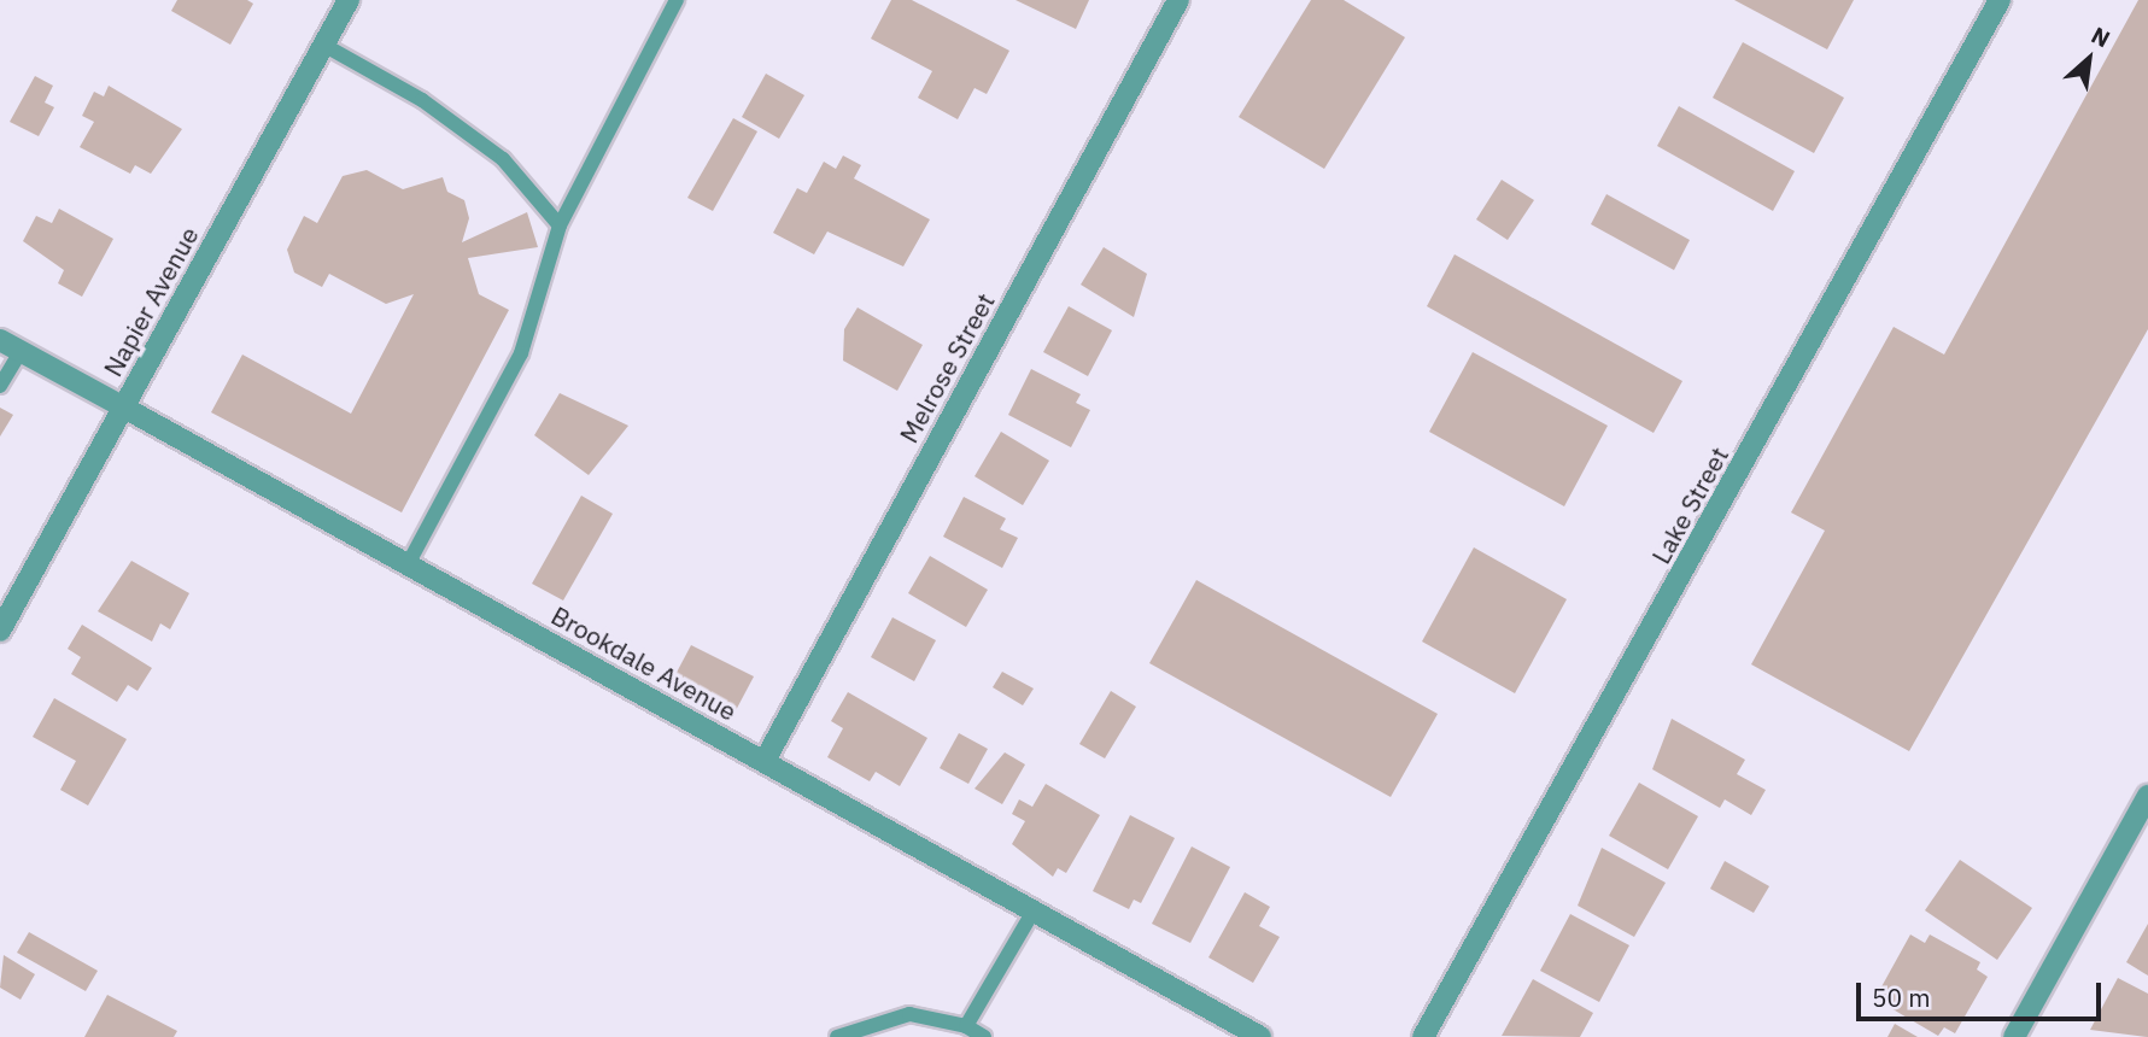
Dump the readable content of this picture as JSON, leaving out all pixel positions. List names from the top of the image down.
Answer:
{
  "streets": {
    "street": [
      "Napier Avenue",
      "Melrose Street",
      "Lake Street",
      "Brookdale Avenue"
    ]
  },
  "crossings": [
    ["Napier Avenue", "Brookdale Avenue"],
    ["Melrose Street", "Brookdale Avenue"]
  ],
  "scale_bar": "50 m",
  "north": "top right"
}
